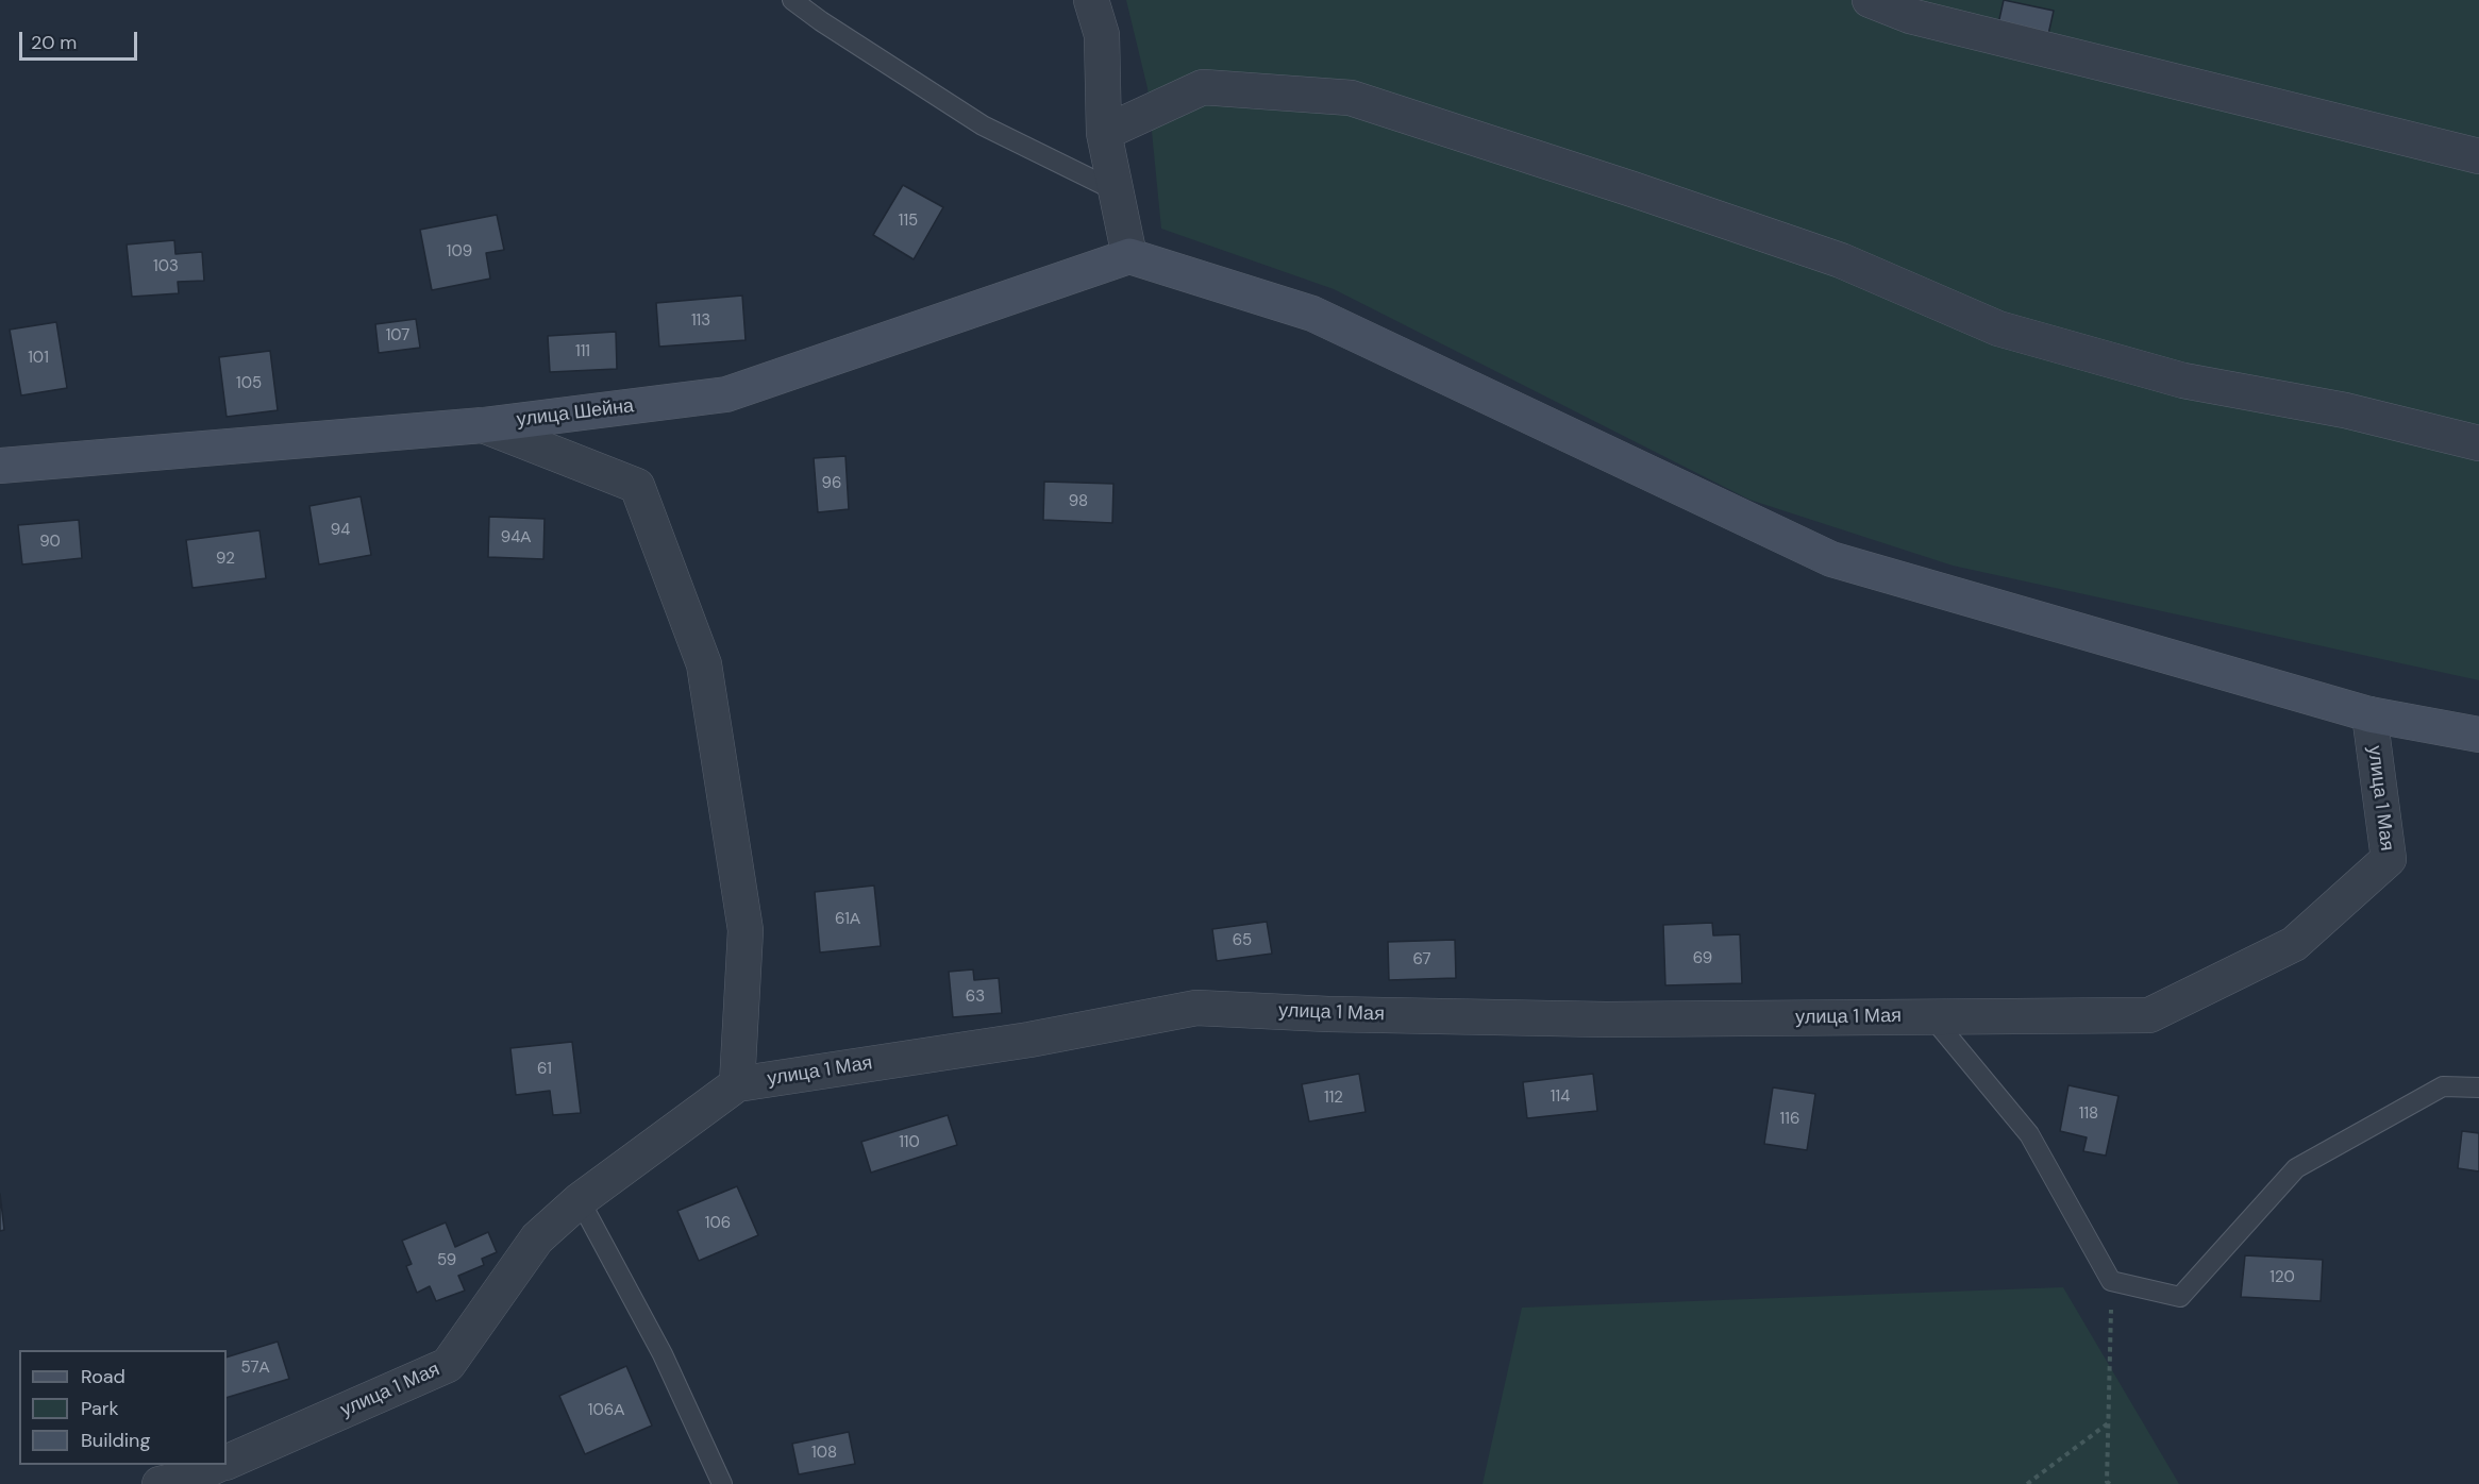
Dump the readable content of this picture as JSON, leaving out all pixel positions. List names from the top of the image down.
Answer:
{
  "streets": {
    "street": ["улица Шейна", "улица 1 Мая"]
  },
  "house_numbers": [
    "115",
    "109",
    "103",
    "113",
    "107",
    "111",
    "101",
    "105",
    "96",
    "98",
    "94",
    "94А",
    "90",
    "92",
    "61А",
    "65",
    "69",
    "67",
    "63",
    "61",
    "114",
    "112",
    "118",
    "116",
    "110",
    "106",
    "59",
    "120",
    "57А",
    "106А",
    "108"
  ],
  "legend": ["Road", "Park", "Building"],
  "scale_bar": "20 m"
}
